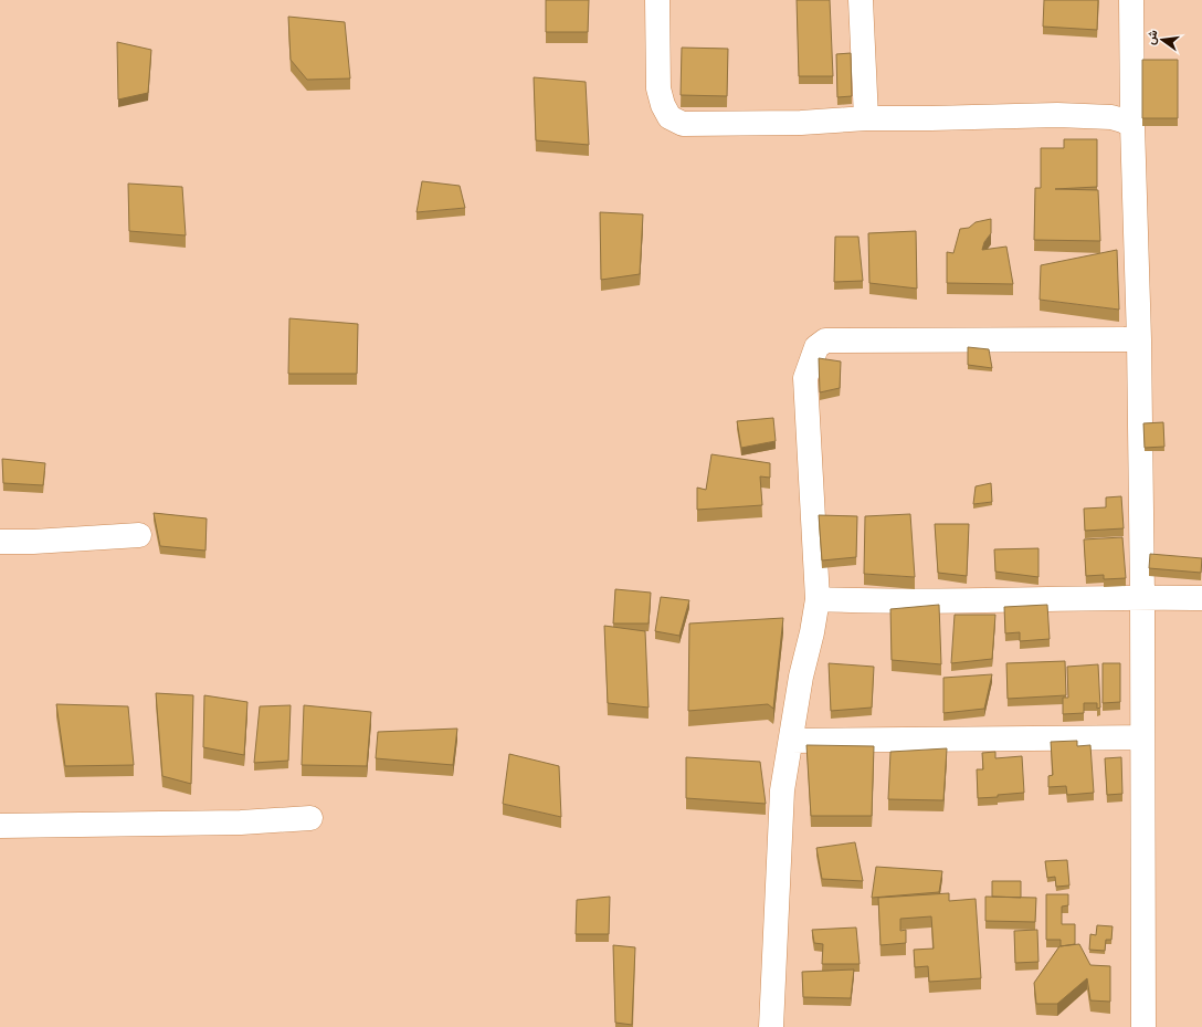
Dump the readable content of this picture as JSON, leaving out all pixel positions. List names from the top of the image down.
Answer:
{
  "north": "left"
}
